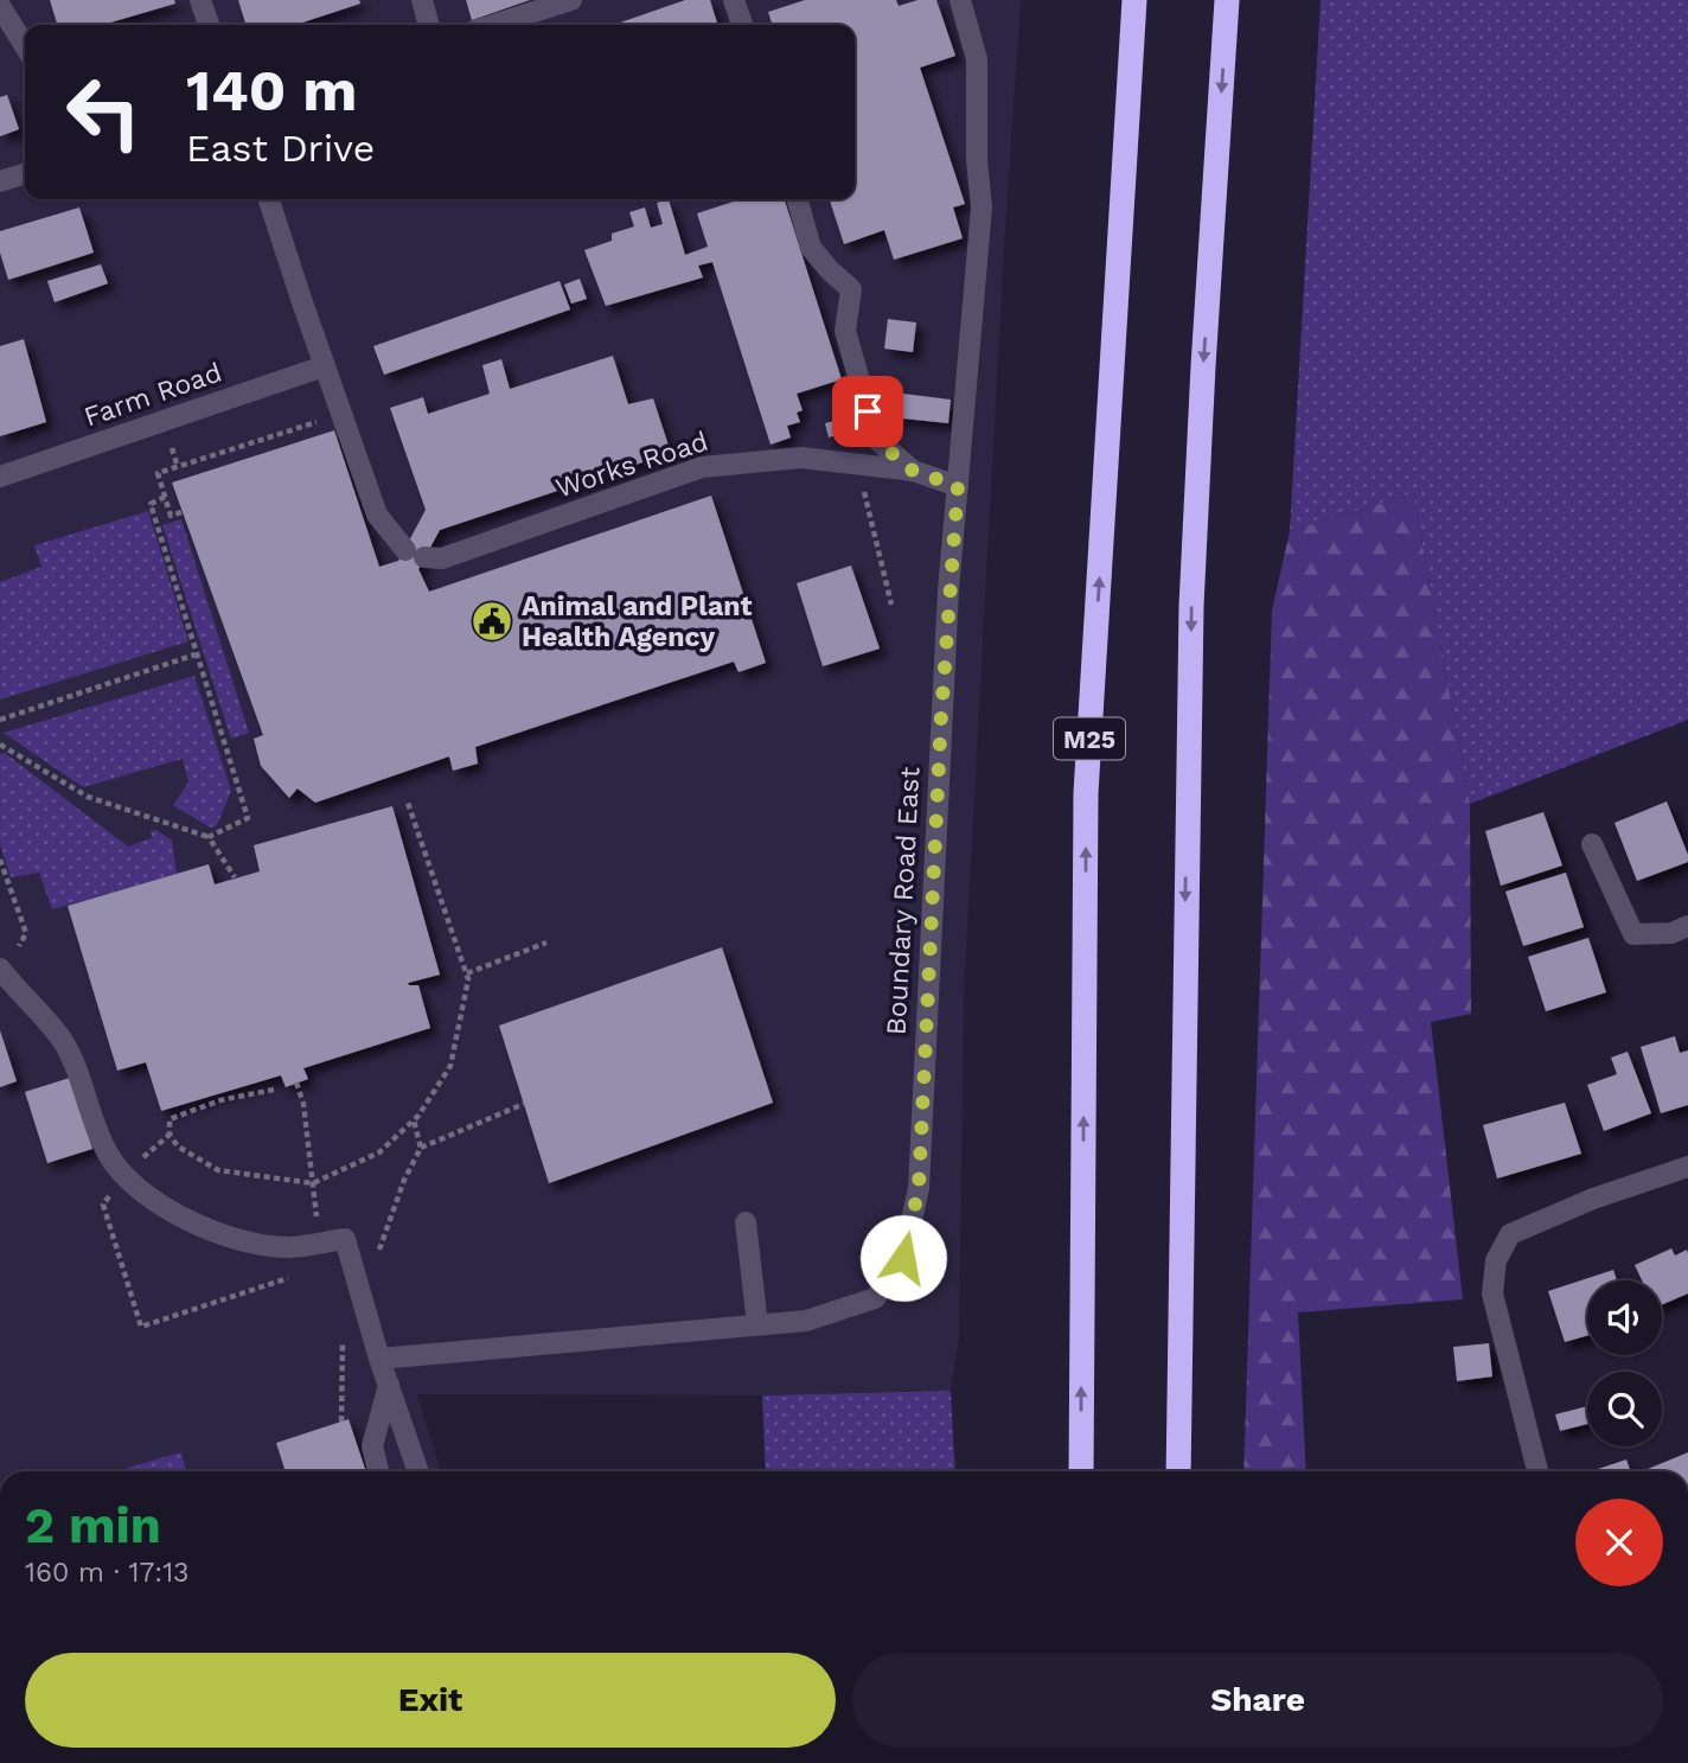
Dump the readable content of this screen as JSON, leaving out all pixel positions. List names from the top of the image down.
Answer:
{
  "streets": {
    "highway": ["M25"],
    "street": ["Farm Road", "Works Road", "Boundary Road East"]
  },
  "crossings": [
    ["Farm Road", "Works Road"]
  ],
  "places": {
    "public building": ["Animal and Plant Health Agency"]
  },
  "page": {
    "turn": ["140 m", "East Drive"],
    "heading": ["2 min", "160 m · 17:13"],
    "buttons": ["Exit", "Share"]
  }
}
